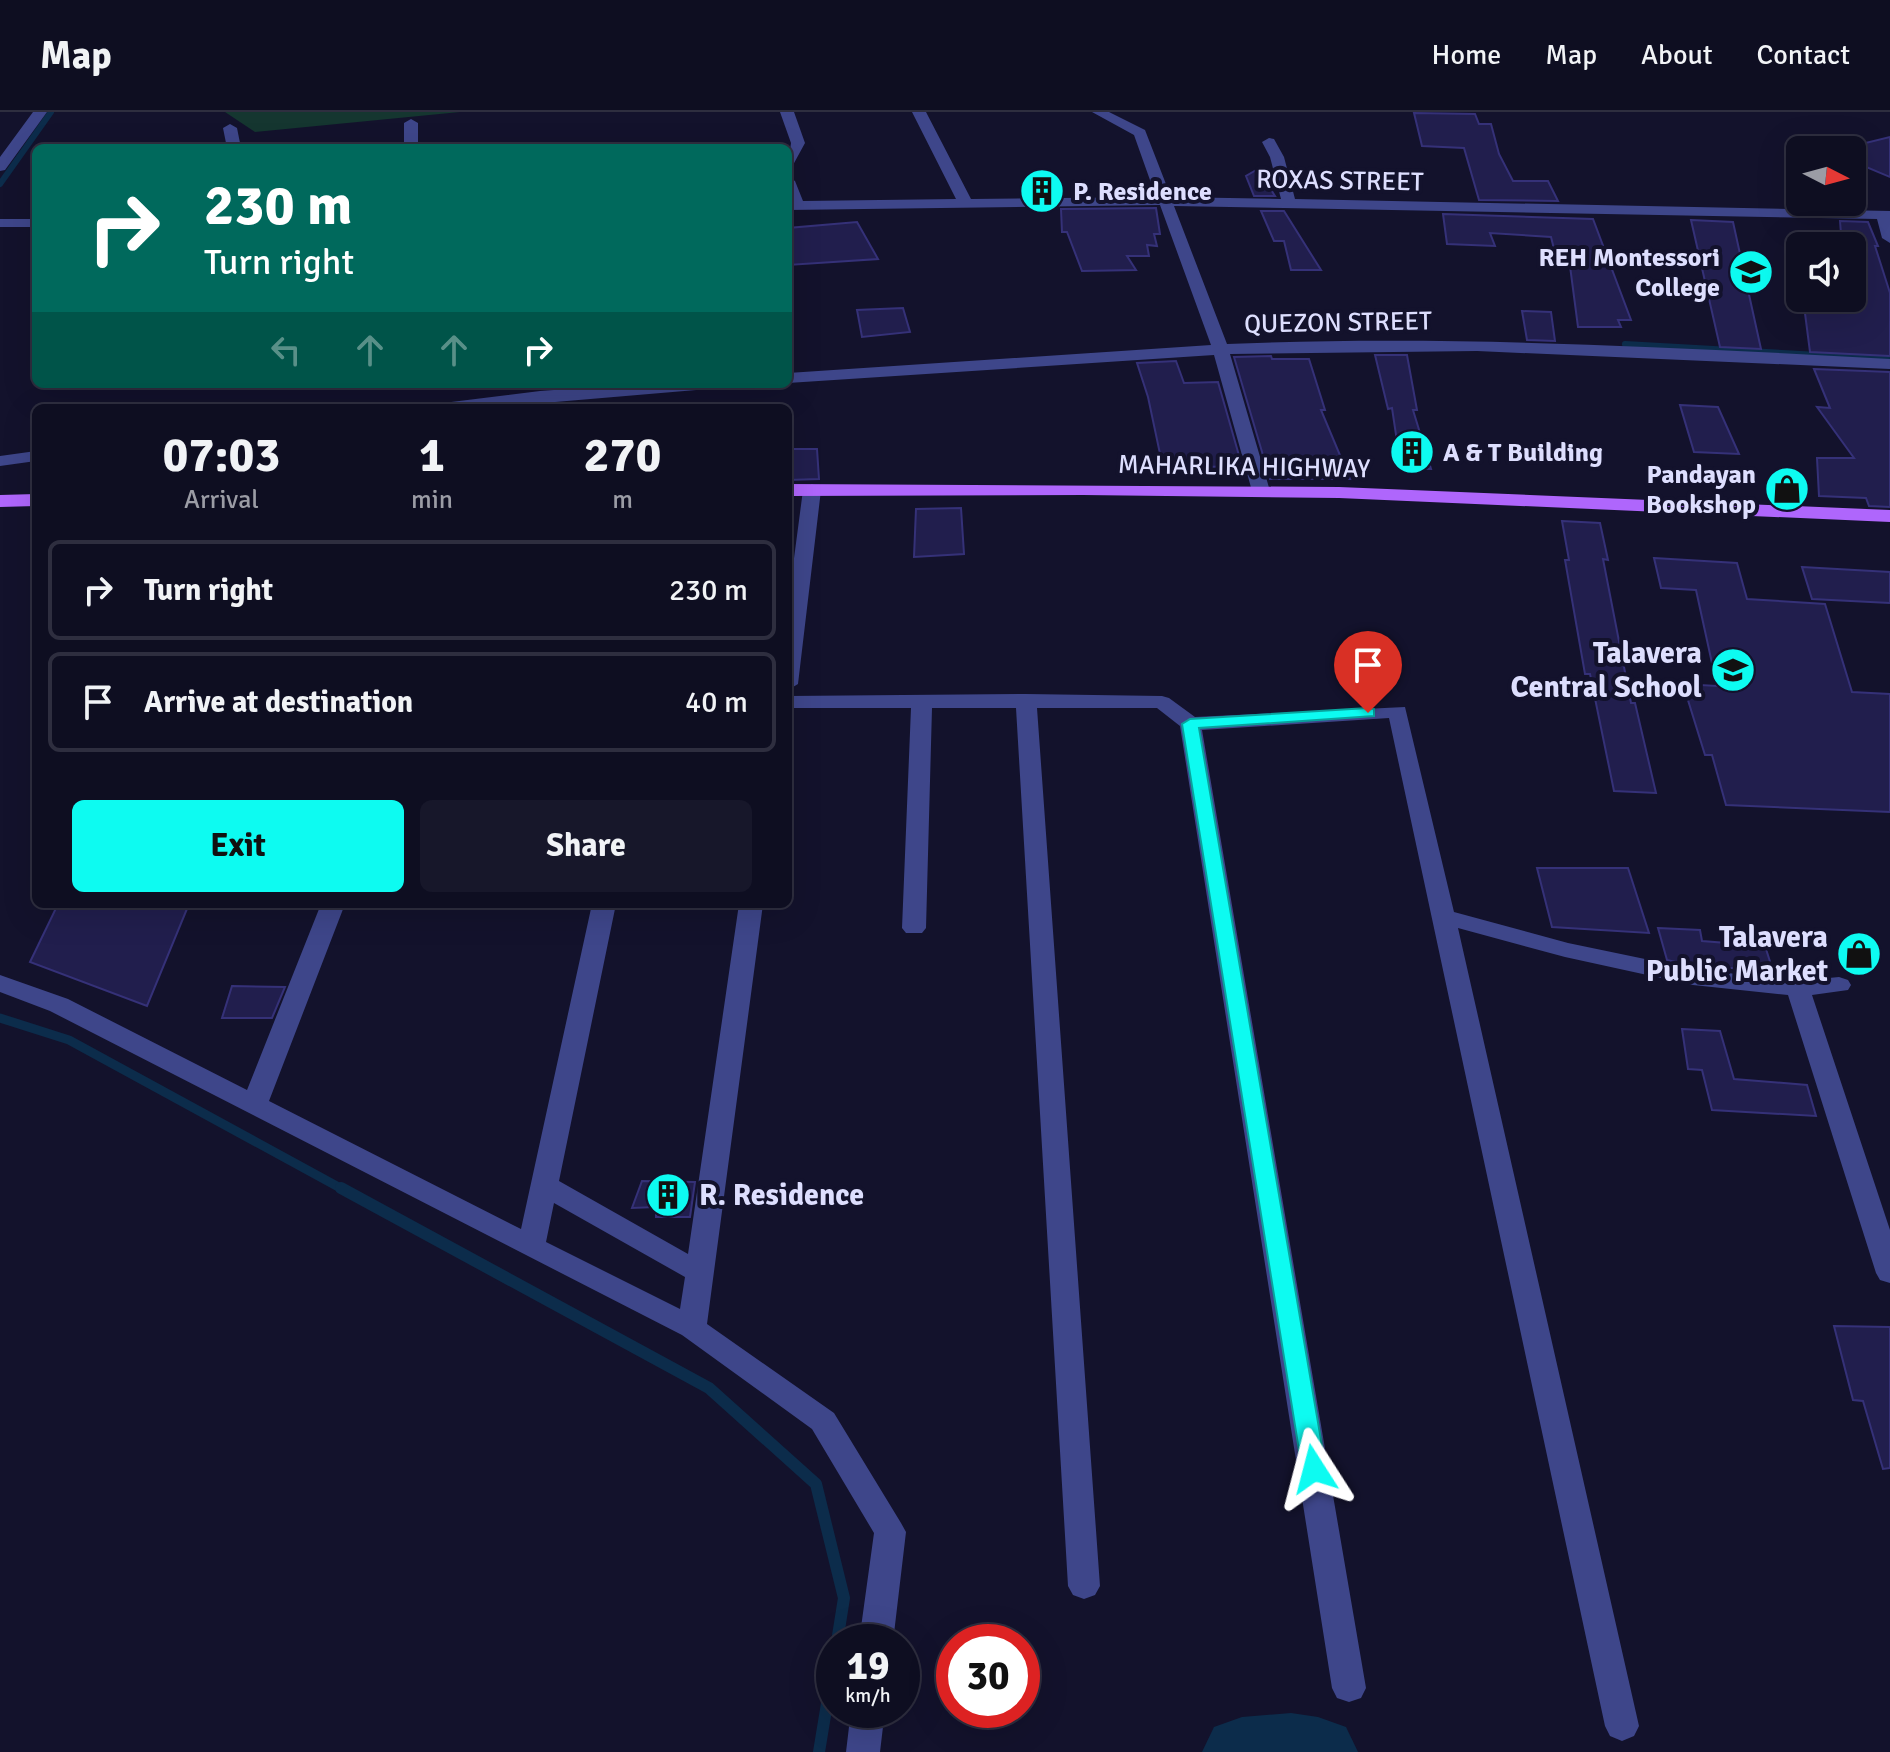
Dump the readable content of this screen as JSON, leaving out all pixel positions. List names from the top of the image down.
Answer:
{
  "streets": {
    "main road": ["MAHARLIKA HIGHWAY"],
    "street": ["ROXAS STREET", "QUEZON STREET"]
  },
  "places": {
    "building": ["P. Residence", "A & T Building", "R. Residence"],
    "school or university": ["REH Montessori College", "Talavera Central School"],
    "shop": ["Pandayan Bookshop", "Talavera Public Market"]
  },
  "north": "right",
  "page": {
    "header": "Map",
    "nav": [
      "Home",
      "Map",
      "About",
      "Contact"
    ],
    "turn": ["230 m", "Turn right"],
    "eta": [
      "07:03",
      "Arrival",
      "1",
      "min",
      "270",
      "m"
    ],
    "list": [
      {
        "name": "Turn right",
        "value": "230 m"
      },
      {
        "name": "Arrive at destination",
        "value": "40 m"
      }
    ],
    "buttons": ["Exit", "Share"],
    "speed": "19 km/h",
    "limit": "30"
  }
}
